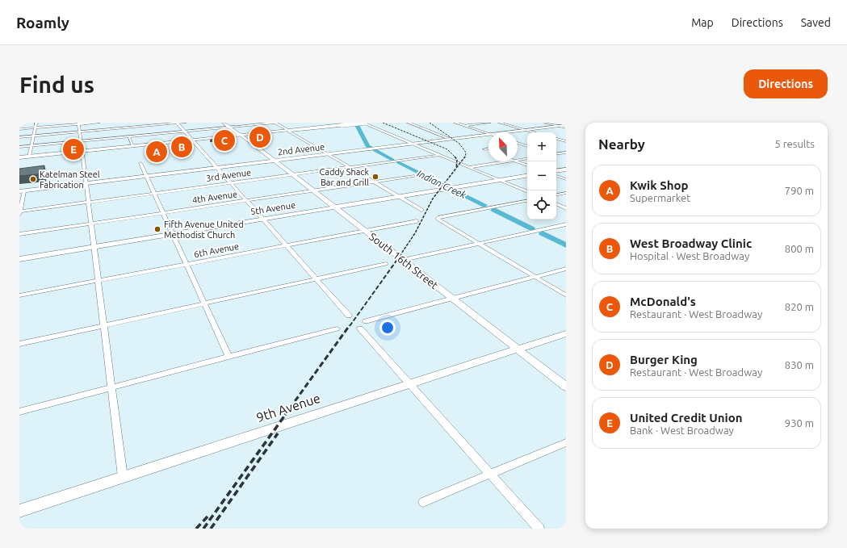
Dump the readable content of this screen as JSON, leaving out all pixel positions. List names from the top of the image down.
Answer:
{
  "streets": {
    "street": [
      "2nd Avenue",
      "3rd Avenue",
      "4th Avenue",
      "5th Avenue",
      "6th Avenue",
      "South 16th Street",
      "9th Avenue"
    ]
  },
  "crossings": [
    ["2nd Avenue", "South 16th Street"],
    ["3rd Avenue", "South 16th Street"],
    ["4th Avenue", "South 16th Street"],
    ["5th Avenue", "South 16th Street"],
    ["6th Avenue", "South 16th Street"],
    ["South 16th Street", "9th Avenue"]
  ],
  "water": ["Indian Creek"],
  "places": ["Caddy Shack Bar and Grill", "Katelman Steel Fabrication", "Fifth Avenue United Methodist Church"],
  "north": "top left",
  "page": {
    "header": "Roamly",
    "nav": ["Map", "Directions", "Saved"],
    "buttons": "Directions",
    "title": "Find us",
    "heading": ["Nearby", "5 results"],
    "pins": [
      "D",
      "C",
      "B",
      "E",
      "A"
    ],
    "map_buttons": ["+", "−"],
    "list": [
      {
        "mark": "A",
        "name": "Kwik Shop",
        "note": "Supermarket",
        "value": "790 m"
      },
      {
        "mark": "B",
        "name": "West Broadway Clinic",
        "note": "Hospital · West Broadway",
        "value": "800 m"
      },
      {
        "mark": "C",
        "name": "McDonald's",
        "note": "Restaurant · West Broadway",
        "value": "820 m"
      },
      {
        "mark": "D",
        "name": "Burger King",
        "note": "Restaurant · West Broadway",
        "value": "830 m"
      },
      {
        "mark": "E",
        "name": "United Credit Union",
        "note": "Bank · West Broadway",
        "value": "930 m"
      }
    ]
  }
}
